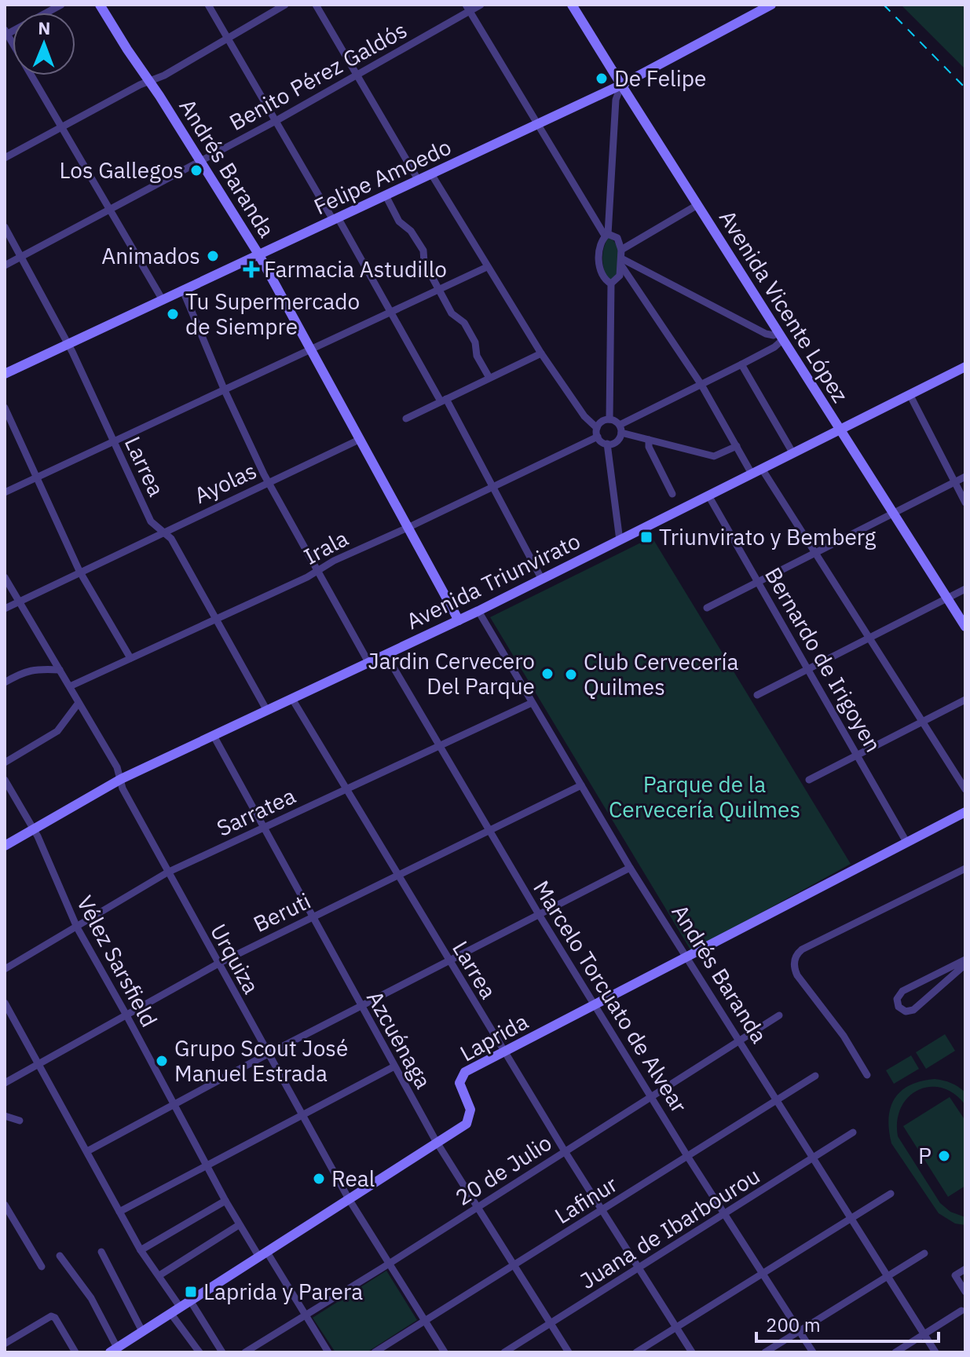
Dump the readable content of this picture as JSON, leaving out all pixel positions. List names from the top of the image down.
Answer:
{
  "streets": {
    "main road": [
      "Andrés Baranda",
      "Felipe Amoedo",
      "Avenida Vicente López",
      "Avenida Triunvirato",
      "Laprida"
    ],
    "street": [
      "Benito Pérez Galdós",
      "Larrea",
      "Ayolas",
      "Irala",
      "Bernardo de Irigoyen",
      "Sarratea",
      "Beruti",
      "Urquiza",
      "Vélez Sarsfield",
      "Marcelo Torcuato de Alvear",
      "Azcuénaga",
      "20 de Julio",
      "Lafinur",
      "Juana de Ibarbourou"
    ]
  },
  "crossings": [
    ["Benito Pérez Galdós", "Andrés Baranda"],
    ["Benito Pérez Galdós", "Larrea"],
    ["Andrés Baranda", "Felipe Amoedo"],
    ["Andrés Baranda", "Ayolas"],
    ["Andrés Baranda", "Irala"],
    ["Andrés Baranda", "Avenida Triunvirato"],
    ["Andrés Baranda", "Sarratea"],
    ["Andrés Baranda", "Beruti"],
    ["Andrés Baranda", "Laprida"],
    ["Andrés Baranda", "20 de Julio"],
    ["Andrés Baranda", "Lafinur"],
    ["Andrés Baranda", "Juana de Ibarbourou"],
    ["Felipe Amoedo", "Avenida Vicente López"],
    ["Felipe Amoedo", "Larrea"],
    ["Avenida Vicente López", "Avenida Triunvirato"],
    ["Larrea", "Ayolas"],
    ["Larrea", "Irala"],
    ["Larrea", "Avenida Triunvirato"],
    ["Larrea", "Sarratea"],
    ["Larrea", "Beruti"],
    ["Larrea", "Laprida"],
    ["Larrea", "20 de Julio"],
    ["Larrea", "Lafinur"],
    ["Larrea", "Juana de Ibarbourou"],
    ["Ayolas", "Urquiza"],
    ["Irala", "Urquiza"],
    ["Avenida Triunvirato", "Bernardo de Irigoyen"],
    ["Avenida Triunvirato", "Urquiza"],
    ["Avenida Triunvirato", "Vélez Sarsfield"],
    ["Avenida Triunvirato", "Marcelo Torcuato de Alvear"],
    ["Avenida Triunvirato", "Azcuénaga"],
    ["Bernardo de Irigoyen", "Laprida"],
    ["Sarratea", "Urquiza"],
    ["Sarratea", "Vélez Sarsfield"],
    ["Sarratea", "Marcelo Torcuato de Alvear"],
    ["Sarratea", "Azcuénaga"],
    ["Beruti", "Urquiza"],
    ["Beruti", "Vélez Sarsfield"],
    ["Beruti", "Marcelo Torcuato de Alvear"],
    ["Beruti", "Azcuénaga"],
    ["Urquiza", "Laprida"],
    ["Urquiza", "20 de Julio"],
    ["Urquiza", "Lafinur"],
    ["Vélez Sarsfield", "Laprida"],
    ["Vélez Sarsfield", "20 de Julio"],
    ["Marcelo Torcuato de Alvear", "Laprida"],
    ["Marcelo Torcuato de Alvear", "20 de Julio"],
    ["Marcelo Torcuato de Alvear", "Lafinur"],
    ["Marcelo Torcuato de Alvear", "Juana de Ibarbourou"],
    ["Laprida", "Azcuénaga"],
    ["Azcuénaga", "20 de Julio"],
    ["Azcuénaga", "Lafinur"],
    ["Azcuénaga", "Juana de Ibarbourou"]
  ],
  "parks": ["Parque de la Cervecería Quilmes"],
  "places": {
    "other": [
      "De Felipe",
      "Los Gallegos",
      "Animados",
      "Tu Supermercado de Siempre",
      "Jardin Cervecero Del Parque",
      "Club Cervecería Quilmes",
      "Grupo Scout José Manuel Estrada",
      "P",
      "Real"
    ],
    "health": ["Farmacia Astudillo"],
    "transit": ["Triunvirato y Bemberg", "Laprida y Parera"]
  },
  "scale_bar": "200 m",
  "north": "top"
}
